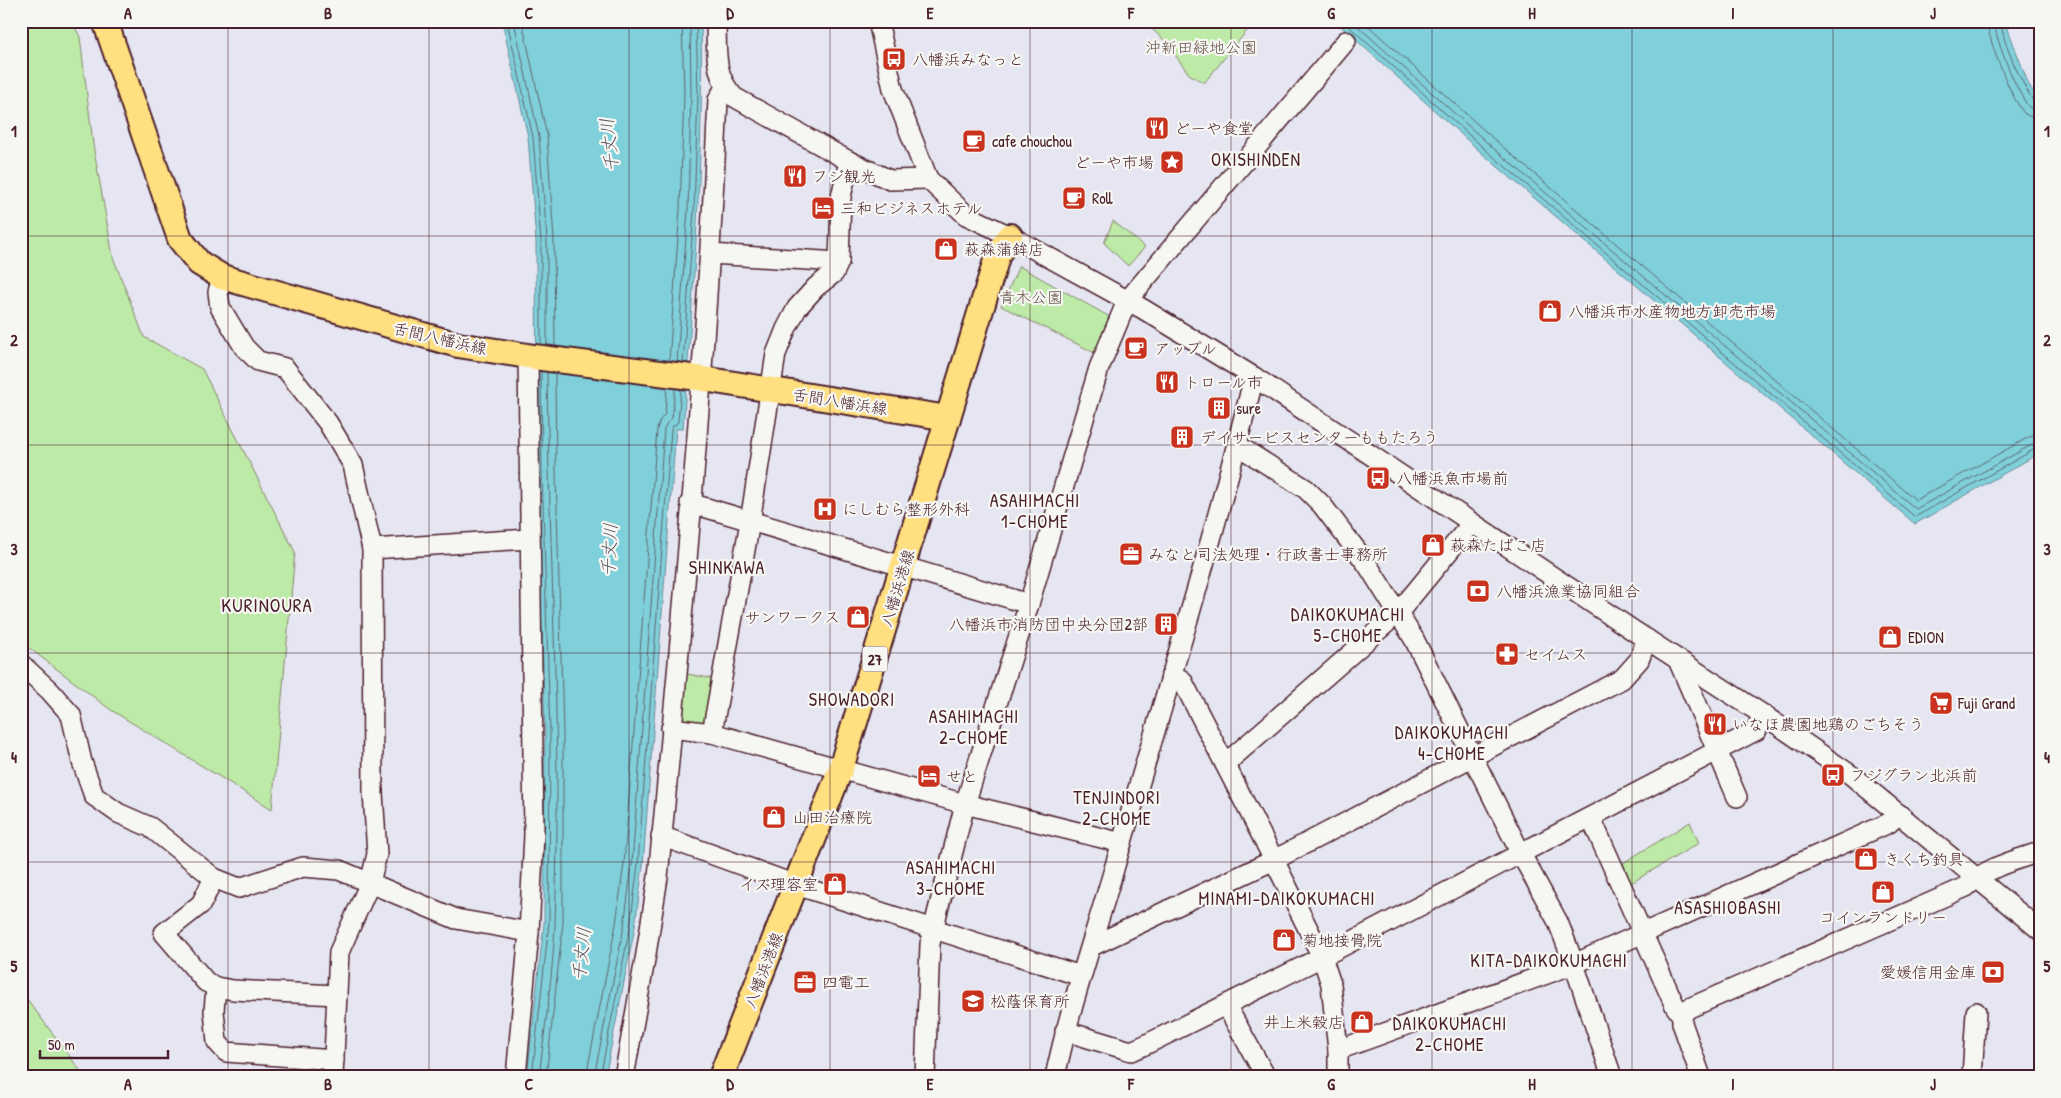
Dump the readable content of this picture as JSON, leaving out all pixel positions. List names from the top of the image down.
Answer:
{
  "streets": {
    "main road": ["舌間八幡浜線", "八幡浜港線", "27"]
  },
  "crossings": [
    ["舌間八幡浜線", "八幡浜港線"]
  ],
  "districts": [
    "OKISHINDEN",
    "ASAHIMACHI 1-CHOME",
    "SHINKAWA",
    "KURINOURA",
    "DAIKOKUMACHI 5-CHOME",
    "SHOWADORI",
    "ASAHIMACHI 2-CHOME",
    "DAIKOKUMACHI 4-CHOME",
    "TENJINDORI 2-CHOME",
    "ASAHIMACHI 3-CHOME",
    "MINAMI-DAIKOKUMACHI",
    "ASASHIOBASHI",
    "KITA-DAIKOKUMACHI",
    "DAIKOKUMACHI 2-CHOME"
  ],
  "water": ["千丈川"],
  "parks": ["沖新田緑地公園", "青木公園"],
  "places": {
    "bus stop": ["八幡浜みなっと", "八幡浜魚市場前", "フジグラン北浜前"],
    "restaurant": [
      "どーや食堂",
      "フジ観光",
      "トロール市",
      "いなほ農園地鶏のごちそう"
    ],
    "cafe": ["cafe chouchou", "Roll", "アップル"],
    "place": ["どーや市場"],
    "hotel": ["三和ビジネスホテル", "せと"],
    "shop": [
      "萩森蒲鉾店",
      "八幡浜市水産物地方卸売市場",
      "萩森たばこ店",
      "サンワークス",
      "EDION",
      "山田治療院",
      "きくち釣具",
      "イズ理容室",
      "コインランドリー",
      "菊地接骨院",
      "井上米穀店"
    ],
    "building": ["sure", "デイサービスセンターももたろう", "八幡浜市消防団中央分団2部"],
    "hospital": ["にしむら整形外科"],
    "office": ["みなと司法処理・行政書士事務所", "四電工"],
    "bank": ["八幡浜漁業協同組合", "愛媛信用金庫"],
    "pharmacy": ["セイムス"],
    "supermarket": ["Fuji Grand"],
    "school or university": ["松蔭保育所"]
  },
  "scale_bar": "50 m",
  "grid": {
    "columns": [
      "A",
      "B",
      "C",
      "D",
      "E",
      "F",
      "G",
      "H",
      "I",
      "J"
    ],
    "rows": [
      "1",
      "2",
      "3",
      "4",
      "5"
    ]
  }
}
